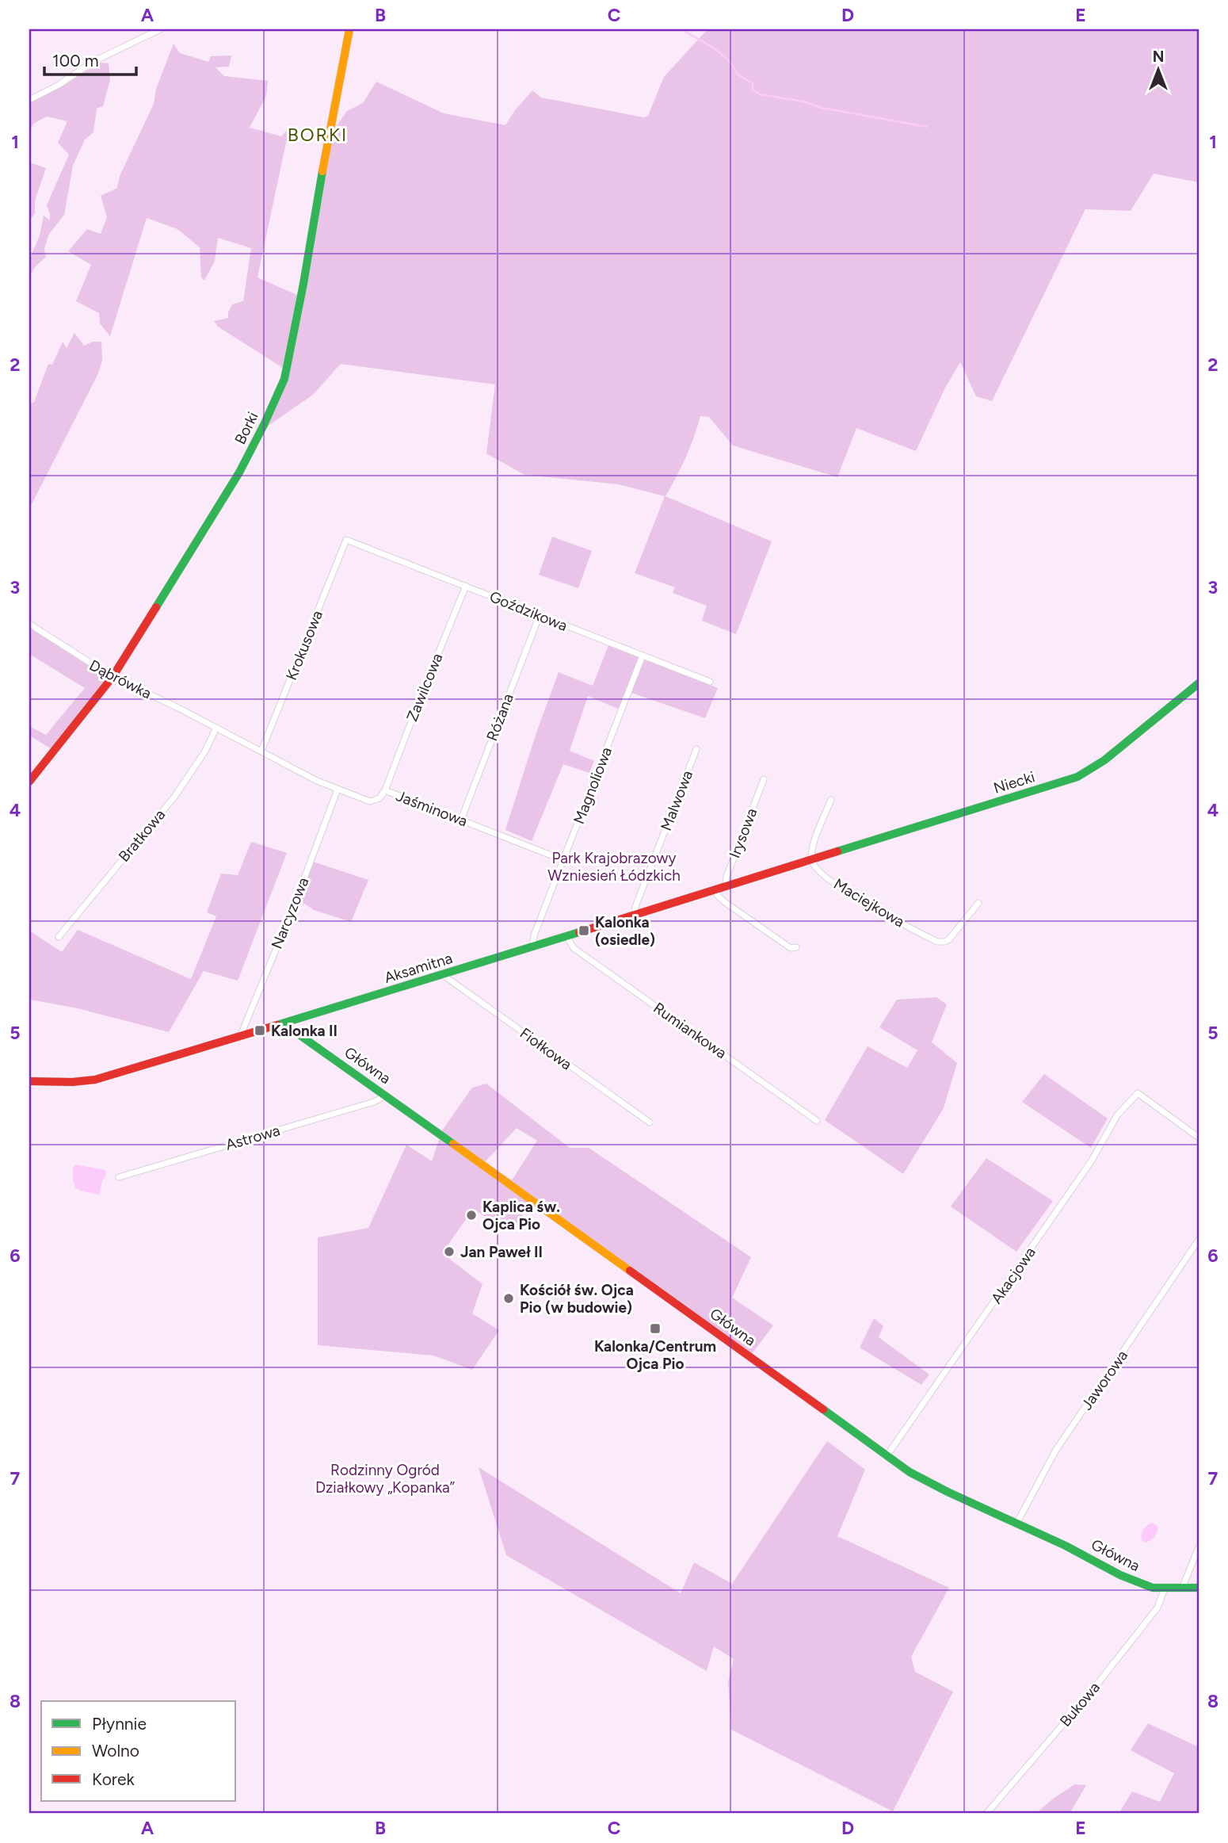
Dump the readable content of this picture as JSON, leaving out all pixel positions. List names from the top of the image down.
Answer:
{
  "streets": {
    "street": [
      "Borki",
      "Goździkowa",
      "Krokusowa",
      "Dąbrówka",
      "Zawilcowa",
      "Różana",
      "Niecki",
      "Magnoliowa",
      "Malwowa",
      "Jaśminowa",
      "Irysowa",
      "Bratkowa",
      "Maciejkowa",
      "Narcyzowa",
      "Aksamitna",
      "Rumiankowa",
      "Fiołkowa",
      "Główna",
      "Astrowa",
      "Akacjowa",
      "Jaworowa",
      "Bukowa"
    ]
  },
  "crossings": [
    ["Borki", "Dąbrówka"],
    ["Goździkowa", "Krokusowa"],
    ["Goździkowa", "Zawilcowa"],
    ["Goździkowa", "Różana"],
    ["Goździkowa", "Magnoliowa"],
    ["Krokusowa", "Jaśminowa"],
    ["Dąbrówka", "Jaśminowa"],
    ["Dąbrówka", "Bratkowa"],
    ["Zawilcowa", "Jaśminowa"],
    ["Różana", "Jaśminowa"],
    ["Niecki", "Maciejkowa"],
    ["Niecki", "Aksamitna"],
    ["Magnoliowa", "Jaśminowa"],
    ["Magnoliowa", "Aksamitna"],
    ["Malwowa", "Aksamitna"],
    ["Jaśminowa", "Bratkowa"],
    ["Jaśminowa", "Narcyzowa"],
    ["Irysowa", "Aksamitna"],
    ["Maciejkowa", "Aksamitna"],
    ["Narcyzowa", "Aksamitna"],
    ["Aksamitna", "Rumiankowa"],
    ["Aksamitna", "Fiołkowa"],
    ["Aksamitna", "Główna"],
    ["Główna", "Astrowa"],
    ["Główna", "Akacjowa"],
    ["Główna", "Jaworowa"],
    ["Główna", "Bukowa"]
  ],
  "districts": ["BORKI"],
  "parks": ["Park Krajobrazowy Wzniesień Łódzkich", "Rodzinny Ogród Działkowy „Kopanka”"],
  "places": {
    "transit": ["Kalonka (osiedle)", "Kalonka II", "Kalonka/Centrum Ojca Pio"],
    "other": ["Kaplica św. Ojca Pio", "Jan Paweł II", "Kościół św. Ojca Pio (w budowie)"]
  },
  "legend": ["Płynnie", "Wolno", "Korek"],
  "scale_bar": "100 m",
  "north": "top",
  "grid": {
    "columns": [
      "A",
      "B",
      "C",
      "D",
      "E"
    ],
    "rows": [
      "1",
      "2",
      "3",
      "4",
      "5",
      "6",
      "7",
      "8"
    ]
  }
}
